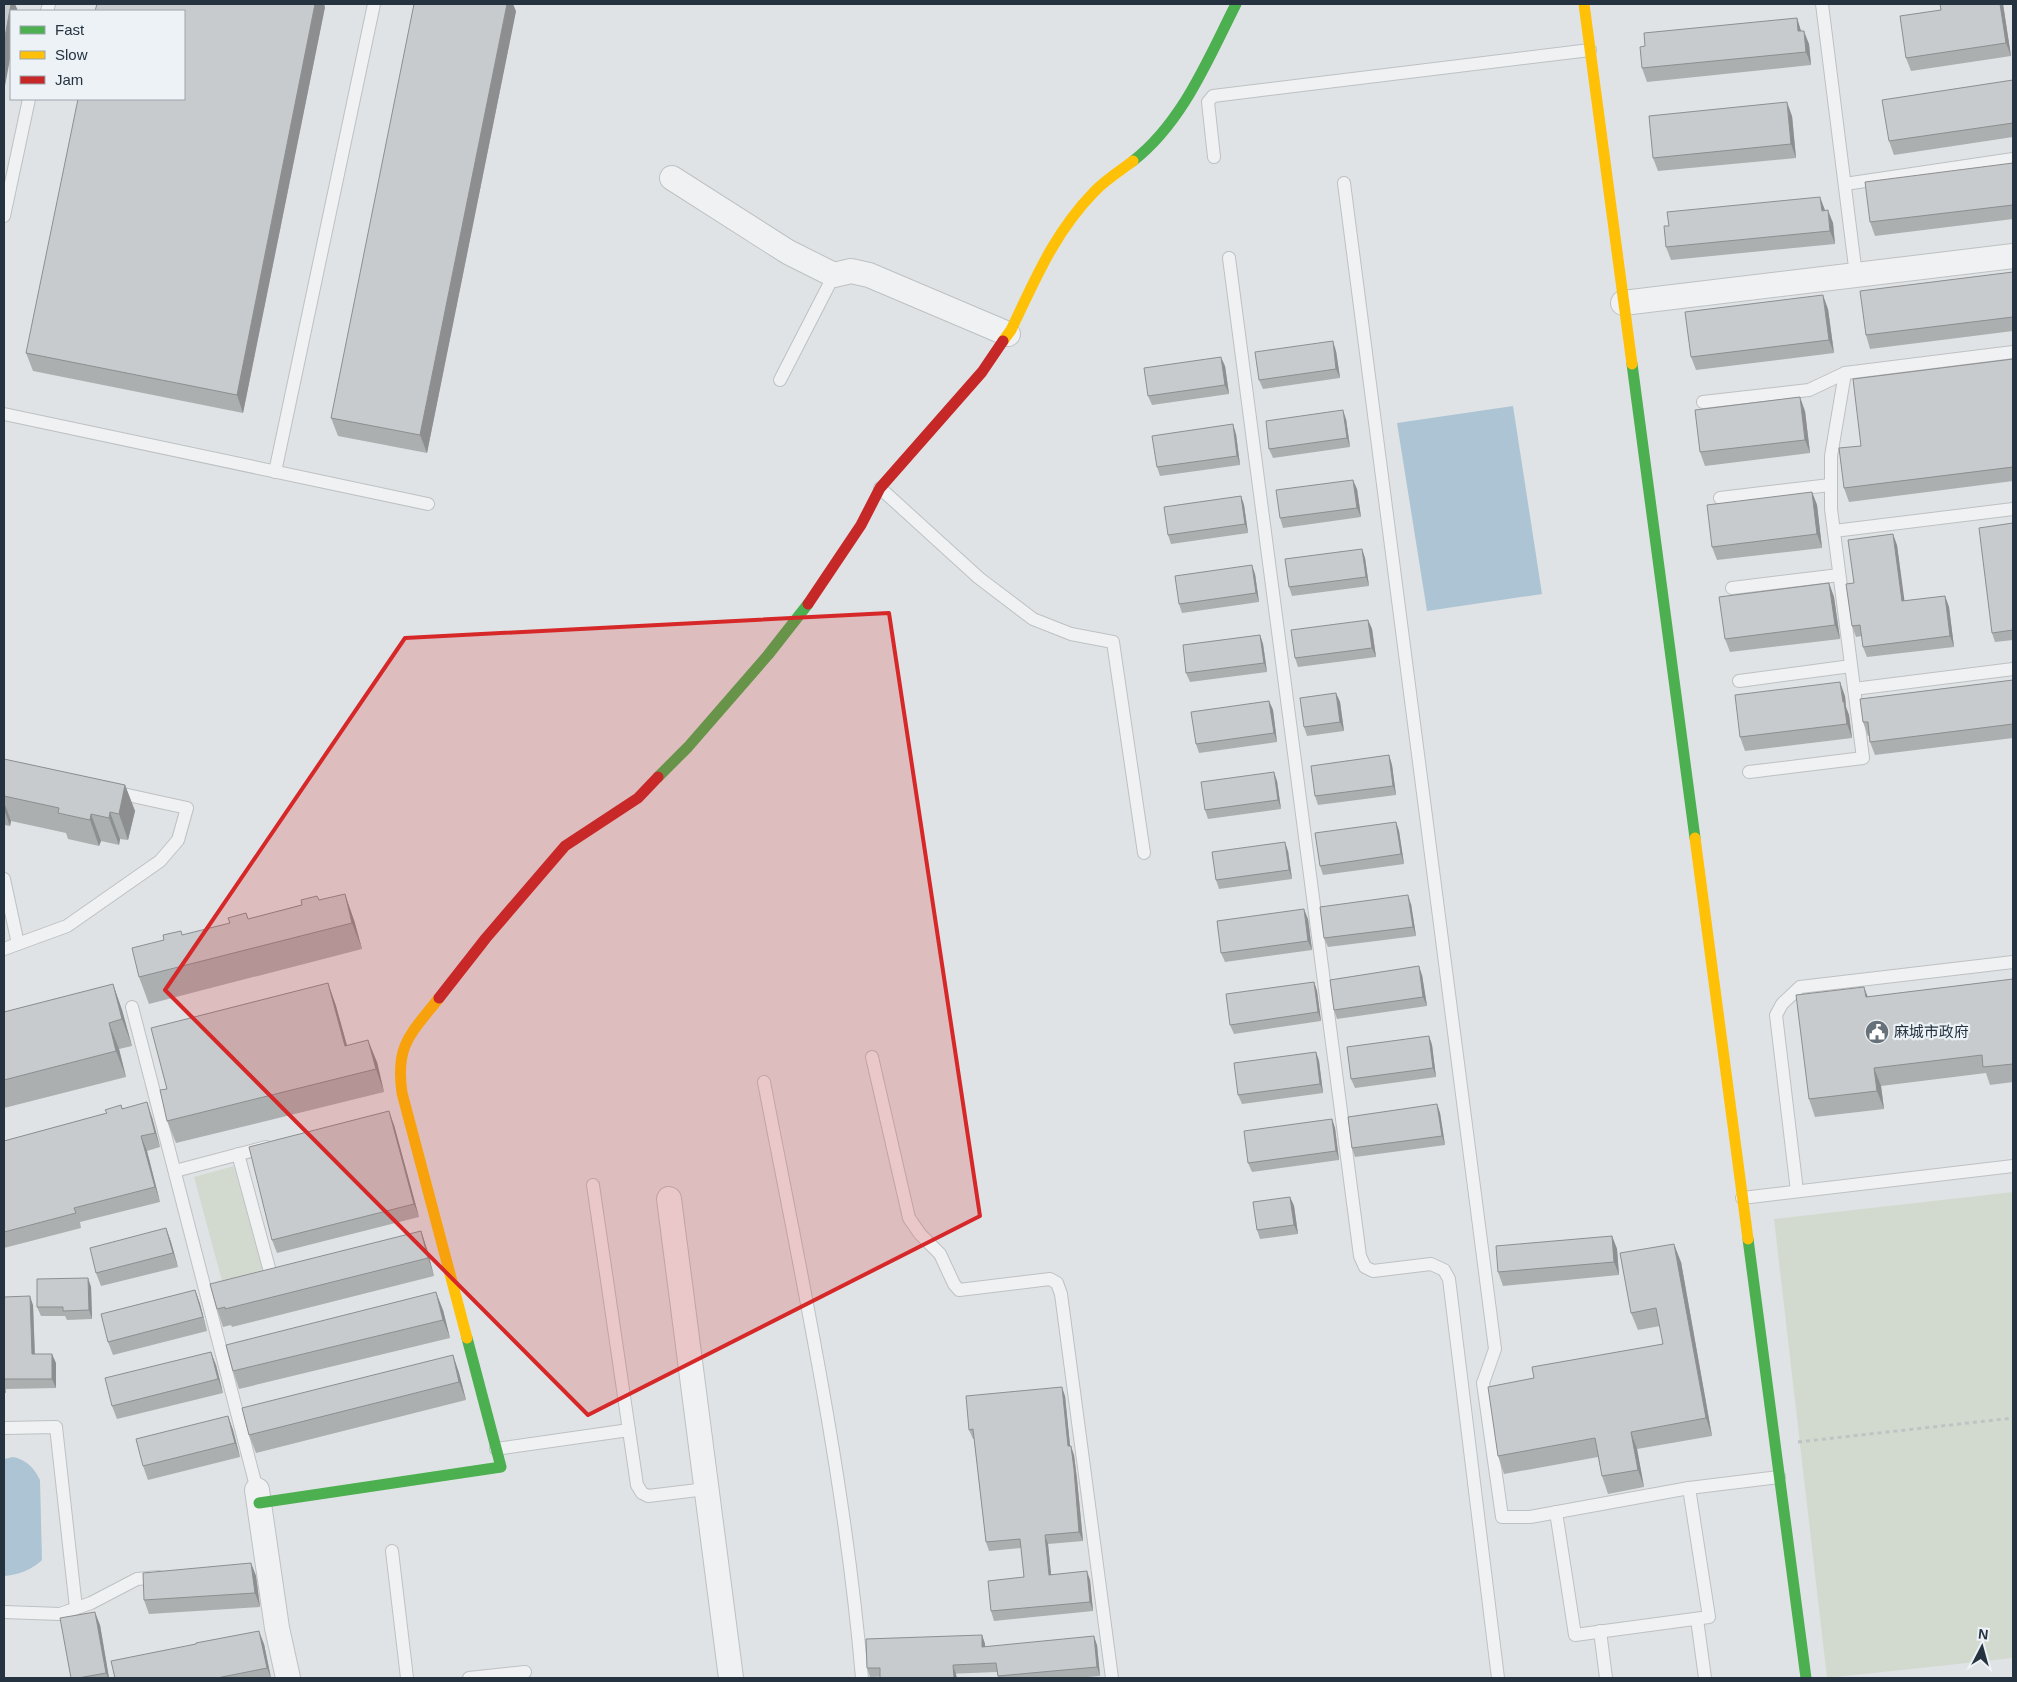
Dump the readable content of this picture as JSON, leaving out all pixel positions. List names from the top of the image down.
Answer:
{
  "places": {
    "public building": ["麻城市政府"]
  },
  "legend": ["Fast", "Slow", "Jam"],
  "north": "top"
}
